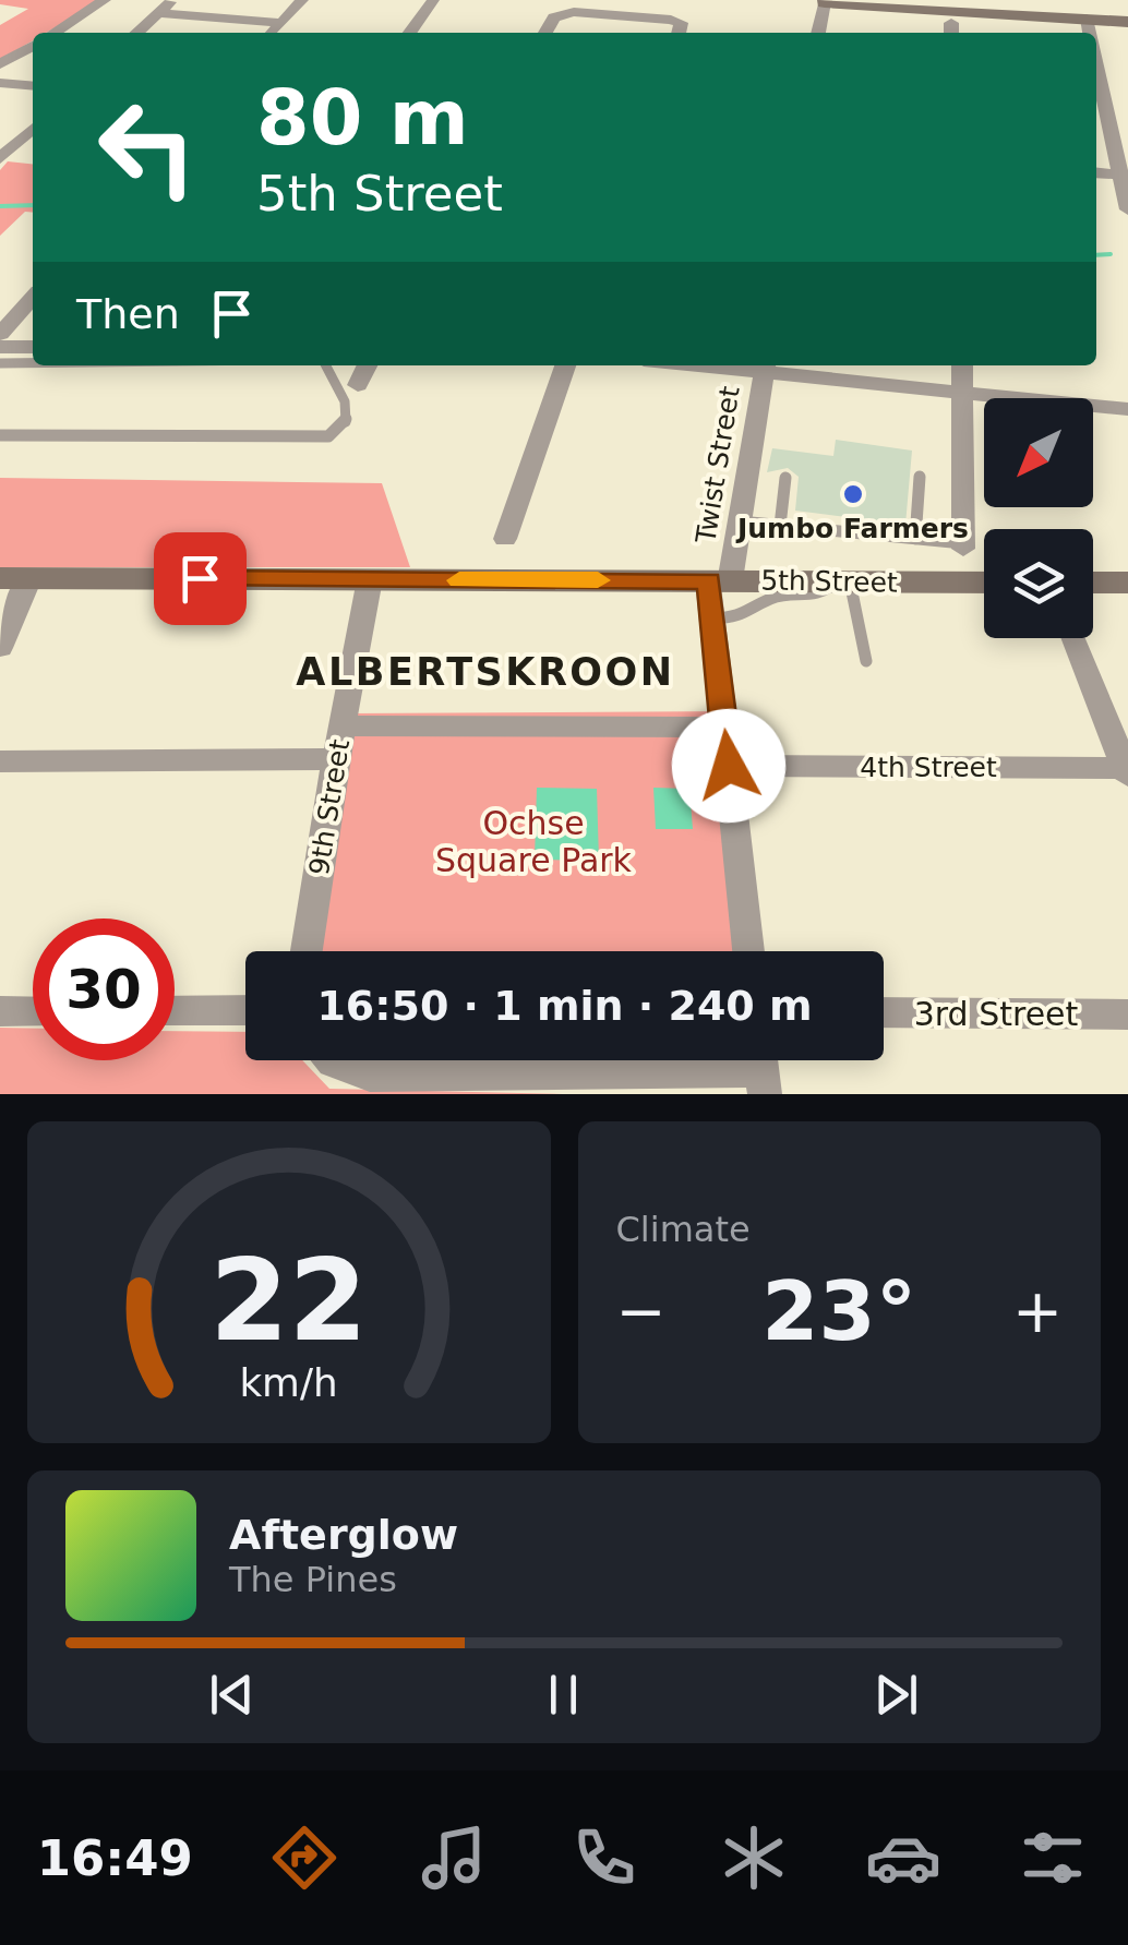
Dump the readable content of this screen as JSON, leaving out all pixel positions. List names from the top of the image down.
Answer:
{
  "streets": {
    "main road": ["5th Street"],
    "street": [
      "Twist Street",
      "4th Street",
      "9th Street",
      "3rd Street"
    ]
  },
  "crossings": [
    ["Twist Street", "5th Street"],
    ["Twist Street", "4th Street"],
    ["5th Street", "9th Street"]
  ],
  "districts": ["ALBERTSKROON"],
  "parks": ["Ochse Square Park"],
  "places": ["Jumbo Farmers"],
  "north": "bottom left",
  "page": {
    "turn": ["80 m", "5th Street"],
    "then": "Then",
    "limit": "30",
    "trip": "16:50 · 1 min · 240 m",
    "tile": "Climate",
    "heat": ["−", "23°", "+"],
    "song": ["Afterglow", "The Pines"],
    "tabs": "16:49",
    "gauge": ["22", "km/h"]
  }
}
